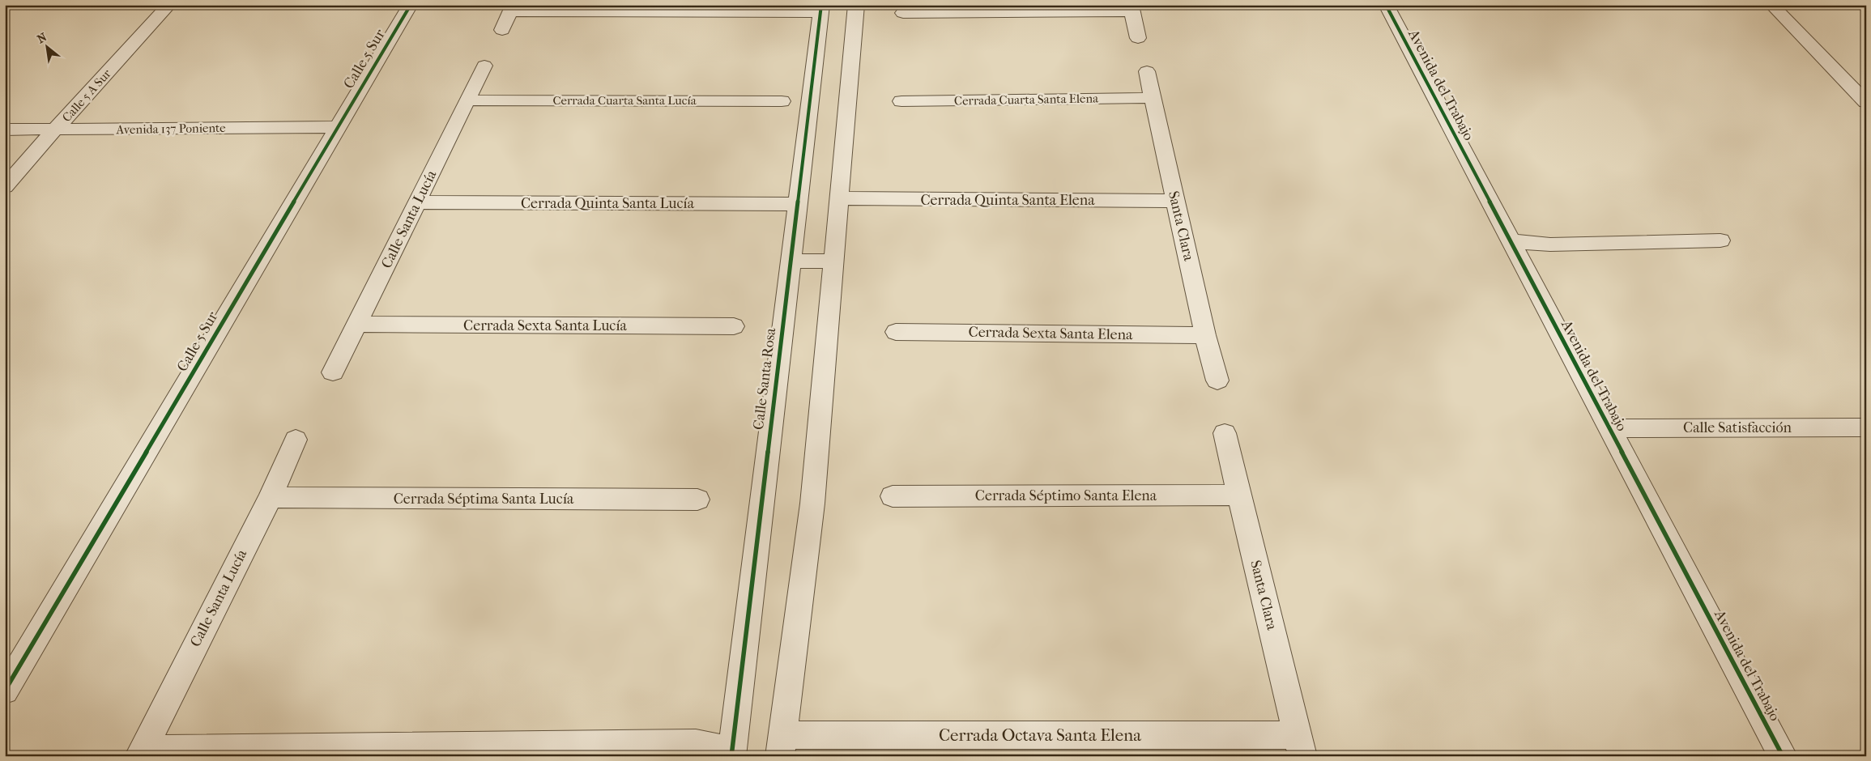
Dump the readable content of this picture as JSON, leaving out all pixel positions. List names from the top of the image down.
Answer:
{
  "streets": {
    "street": [
      "Calle 5 Sur",
      "Avenida del Trabajo",
      "Calle 5 A Sur",
      "Cerrada Cuarta Santa Elena",
      "Cerrada Cuarta Santa Lucía",
      "Avenida 137 Poniente",
      "Cerrada Quinta Santa Elena",
      "Cerrada Quinta Santa Lucía",
      "Calle Santa Lucía",
      "Santa Clara",
      "Cerrada Sexta Santa Lucía",
      "Cerrada Sexta Santa Elena",
      "Calle Santa Rosa",
      "Calle Satisfacción",
      "Cerrada Séptimo Santa Elena",
      "Cerrada Séptima Santa Lucía",
      "Cerrada Octava Santa Elena"
    ]
  },
  "crossings": [
    ["Calle 5 Sur", "Avenida 137 Poniente"],
    ["Avenida del Trabajo", "Calle Satisfacción"],
    ["Calle 5 A Sur", "Avenida 137 Poniente"],
    ["Cerrada Cuarta Santa Elena", "Santa Clara"],
    ["Cerrada Cuarta Santa Lucía", "Calle Santa Lucía"],
    ["Cerrada Quinta Santa Elena", "Santa Clara"],
    ["Cerrada Quinta Santa Lucía", "Calle Santa Lucía"],
    ["Cerrada Quinta Santa Lucía", "Calle Santa Rosa"],
    ["Calle Santa Lucía", "Cerrada Sexta Santa Lucía"],
    ["Calle Santa Lucía", "Cerrada Séptima Santa Lucía"],
    ["Santa Clara", "Cerrada Sexta Santa Elena"],
    ["Santa Clara", "Cerrada Séptimo Santa Elena"],
    ["Santa Clara", "Cerrada Octava Santa Elena"]
  ],
  "north": "top left"
}
